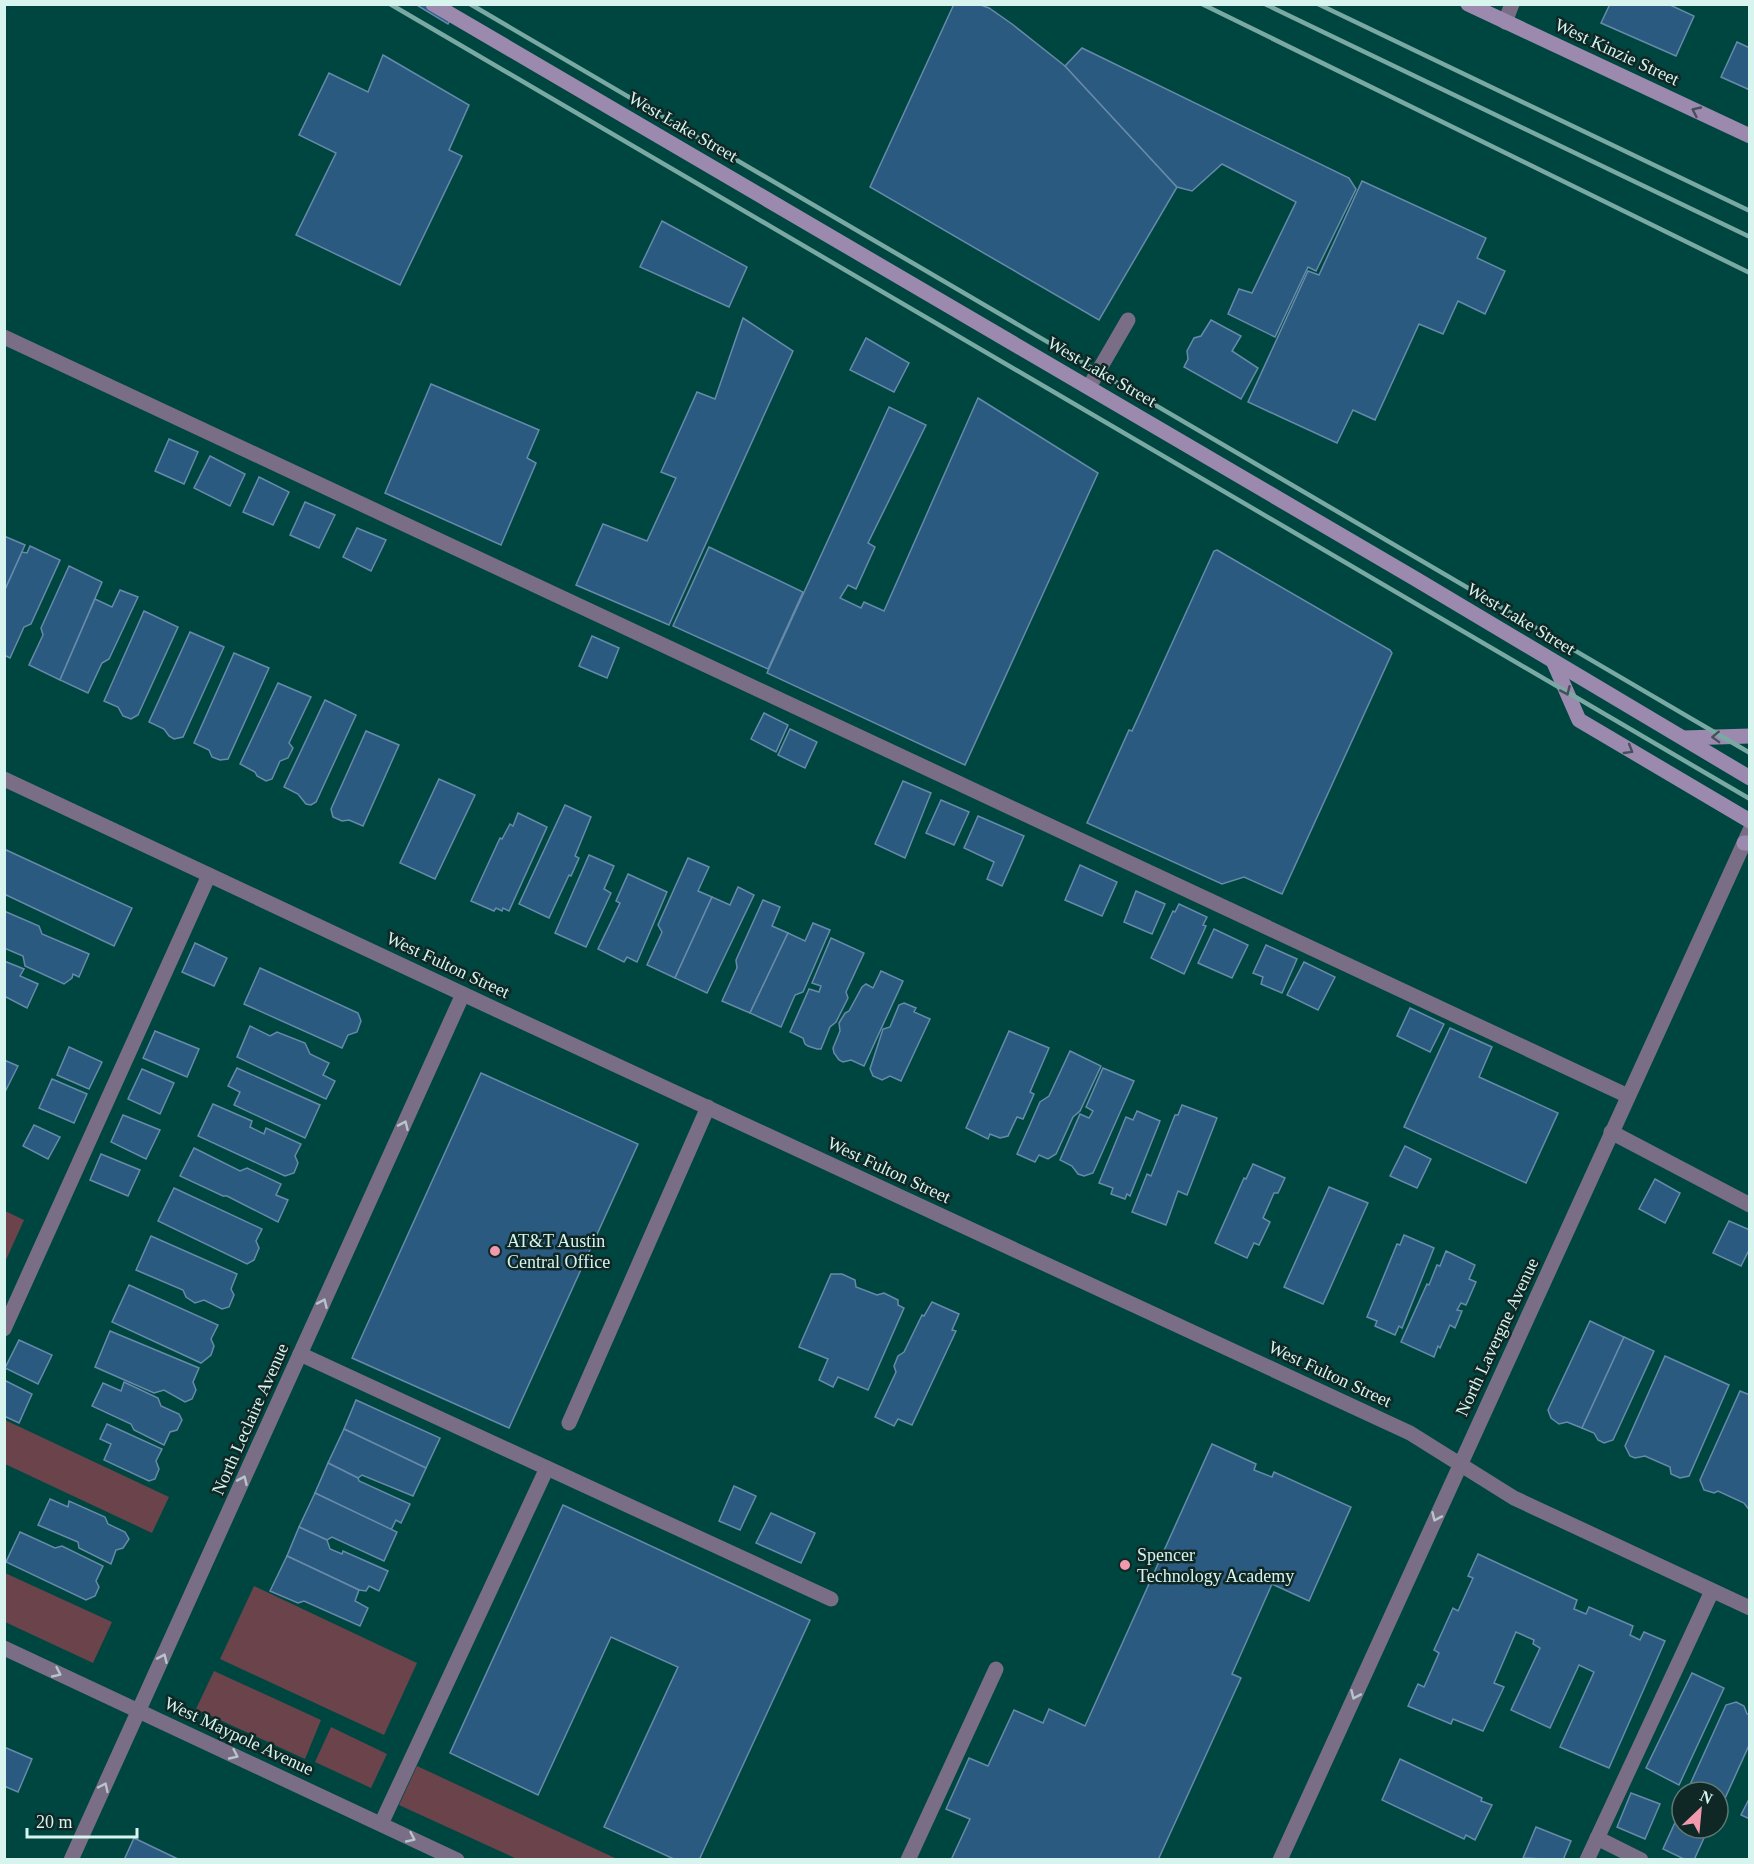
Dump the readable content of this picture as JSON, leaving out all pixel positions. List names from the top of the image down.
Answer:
{
  "streets": {
    "main road": ["West Kinzie Street", "West Lake Street"],
    "street": [
      "West Fulton Street",
      "North Lavergne Avenue",
      "North Leclaire Avenue",
      "West Maypole Avenue"
    ]
  },
  "crossings": [
    ["West Fulton Street", "North Lavergne Avenue"],
    ["West Fulton Street", "North Leclaire Avenue"],
    ["North Leclaire Avenue", "West Maypole Avenue"]
  ],
  "one_way": [
    "West Kinzie Street",
    "North Lavergne Avenue",
    "North Leclaire Avenue",
    "West Maypole Avenue"
  ],
  "places": ["AT&T Austin Central Office", "Spencer Technology Academy"],
  "scale_bar": "20 m",
  "north": "top right"
}
